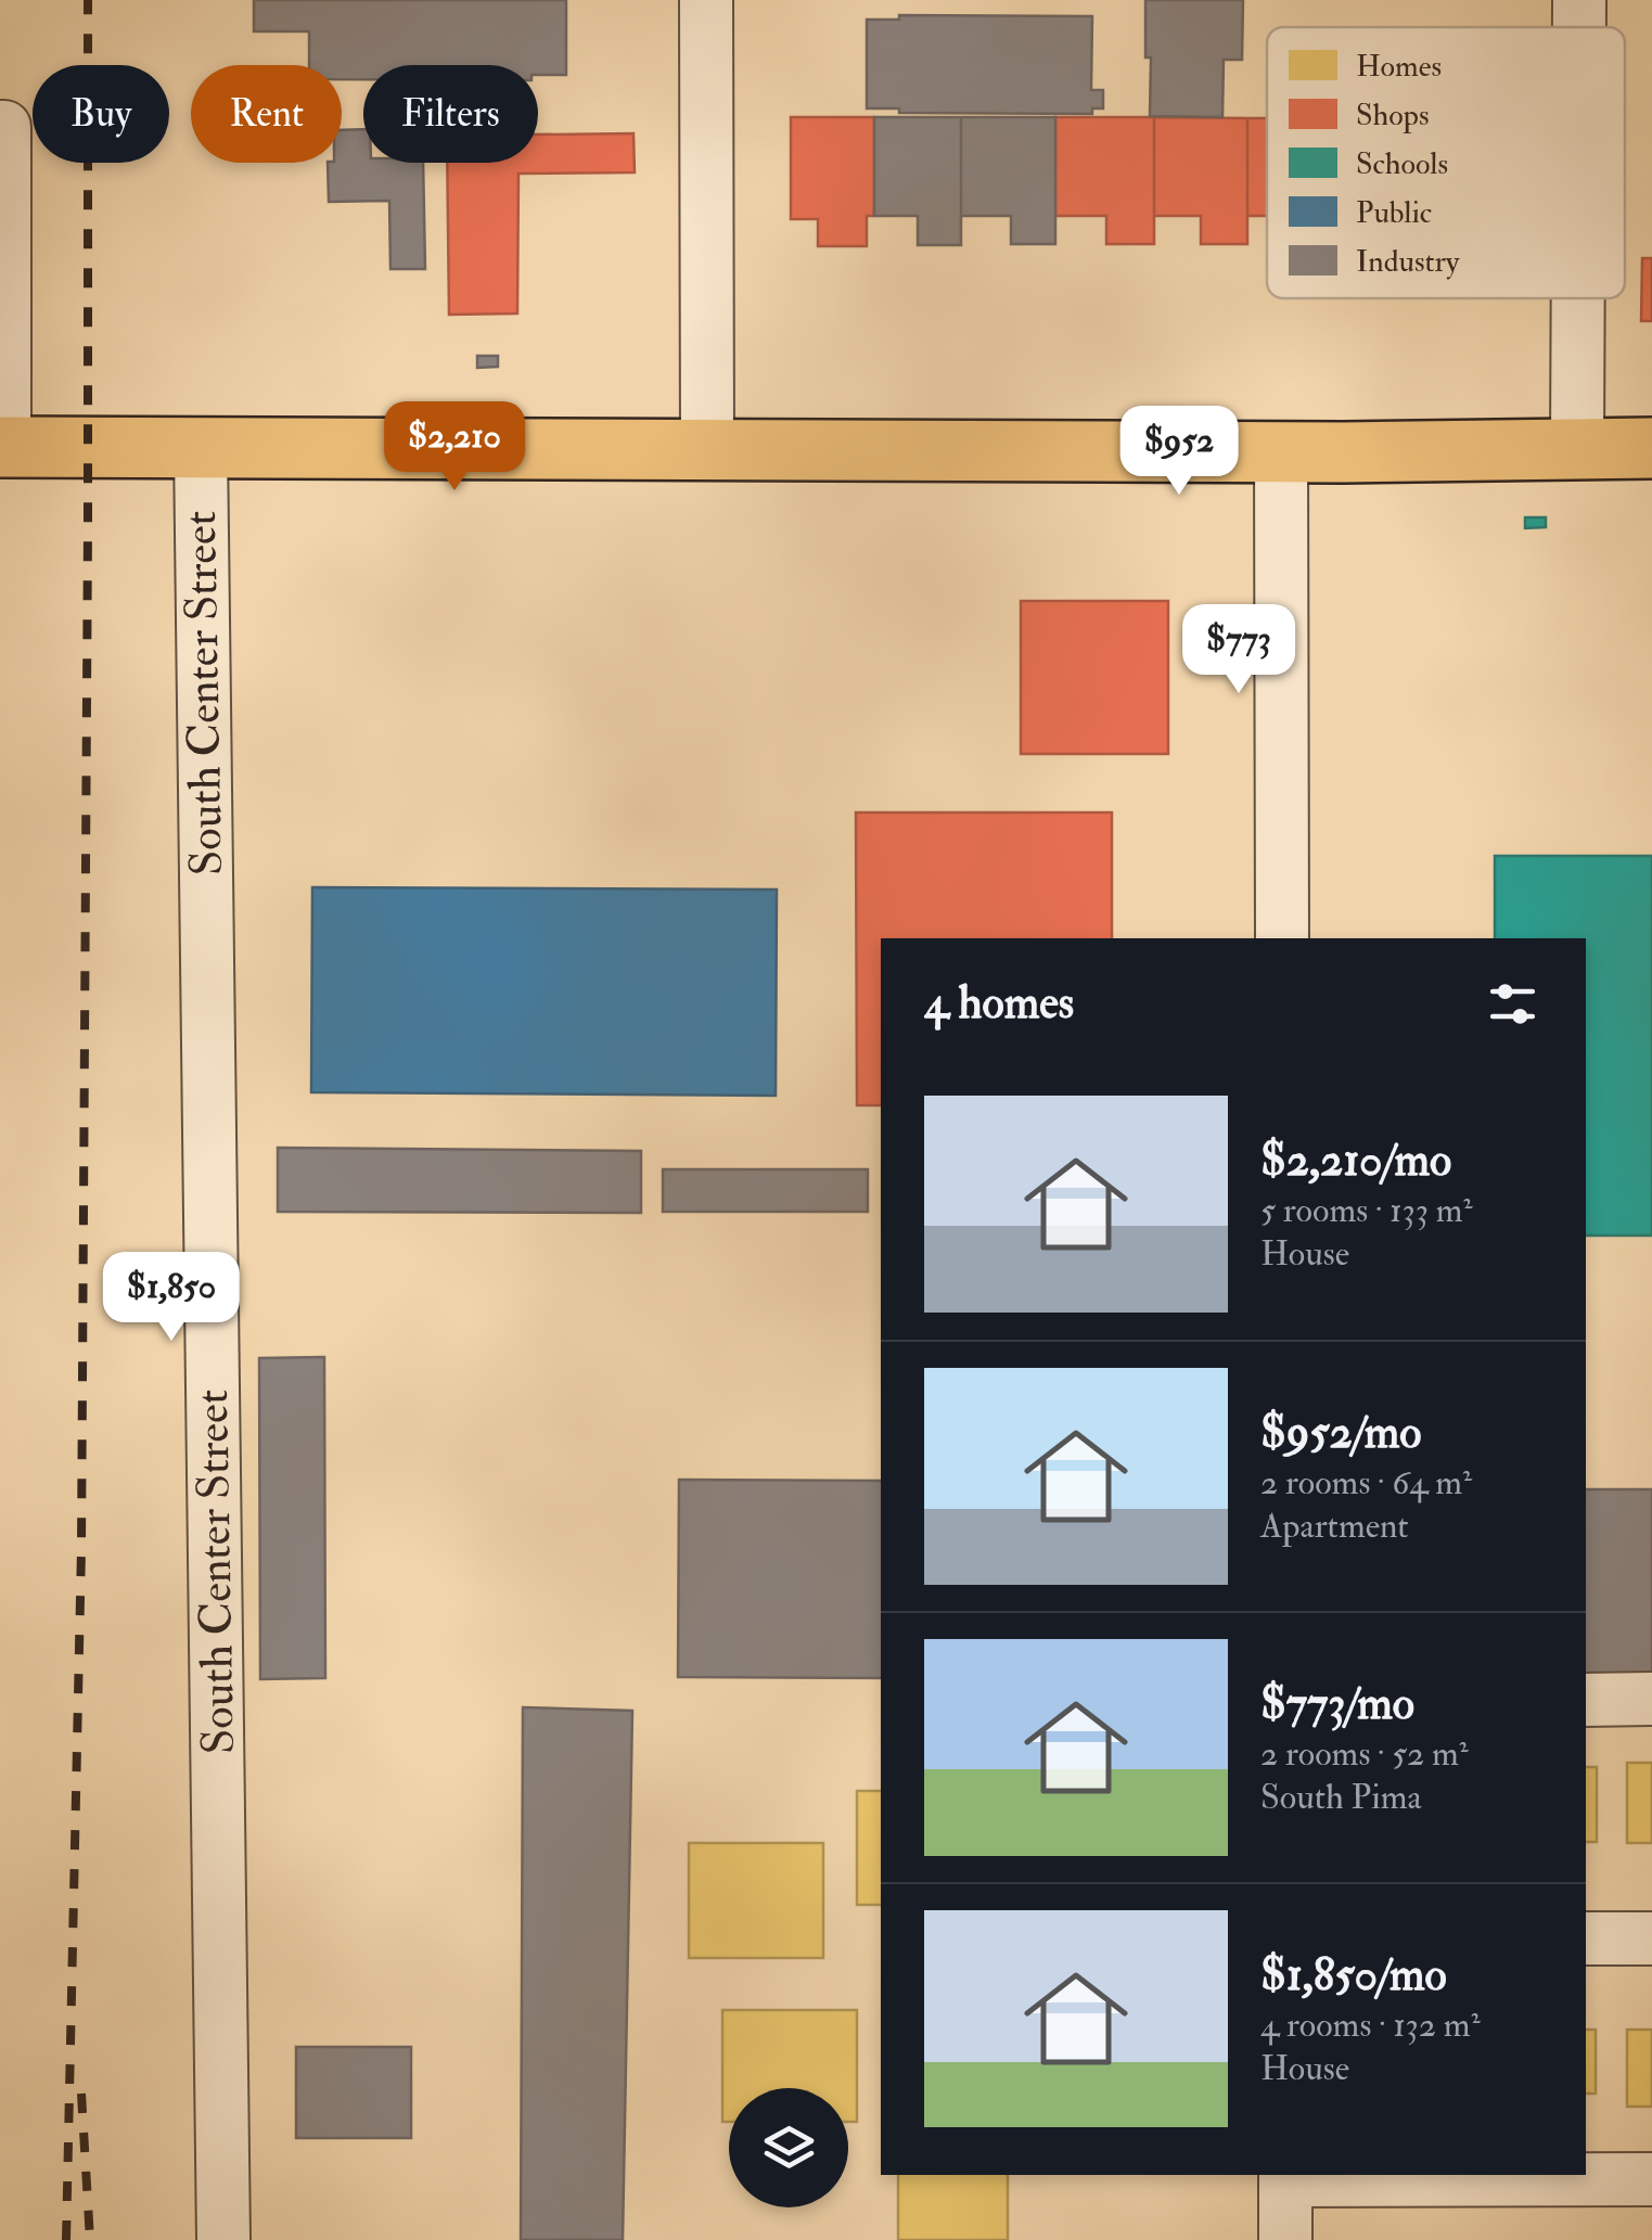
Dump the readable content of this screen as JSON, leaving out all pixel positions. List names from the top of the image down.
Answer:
{
  "streets": {
    "street": ["South Center Street"]
  },
  "legend": [
    "Homes",
    "Shops",
    "Schools",
    "Public",
    "Industry"
  ],
  "page": {
    "chip": ["Buy", "Rent", "Filters"],
    "price": [
      "$2,210",
      "$952",
      "$773",
      "$1,850"
    ],
    "heading": "4 homes",
    "list": [
      {
        "name": "$2,210/mo",
        "note": "5 rooms · 133 m² · House"
      },
      {
        "name": "$952/mo",
        "note": "2 rooms · 64 m² · Apartment"
      },
      {
        "name": "$773/mo",
        "note": "2 rooms · 52 m² · South Pima"
      },
      {
        "name": "$1,850/mo",
        "note": "4 rooms · 132 m² · House"
      }
    ]
  }
}
